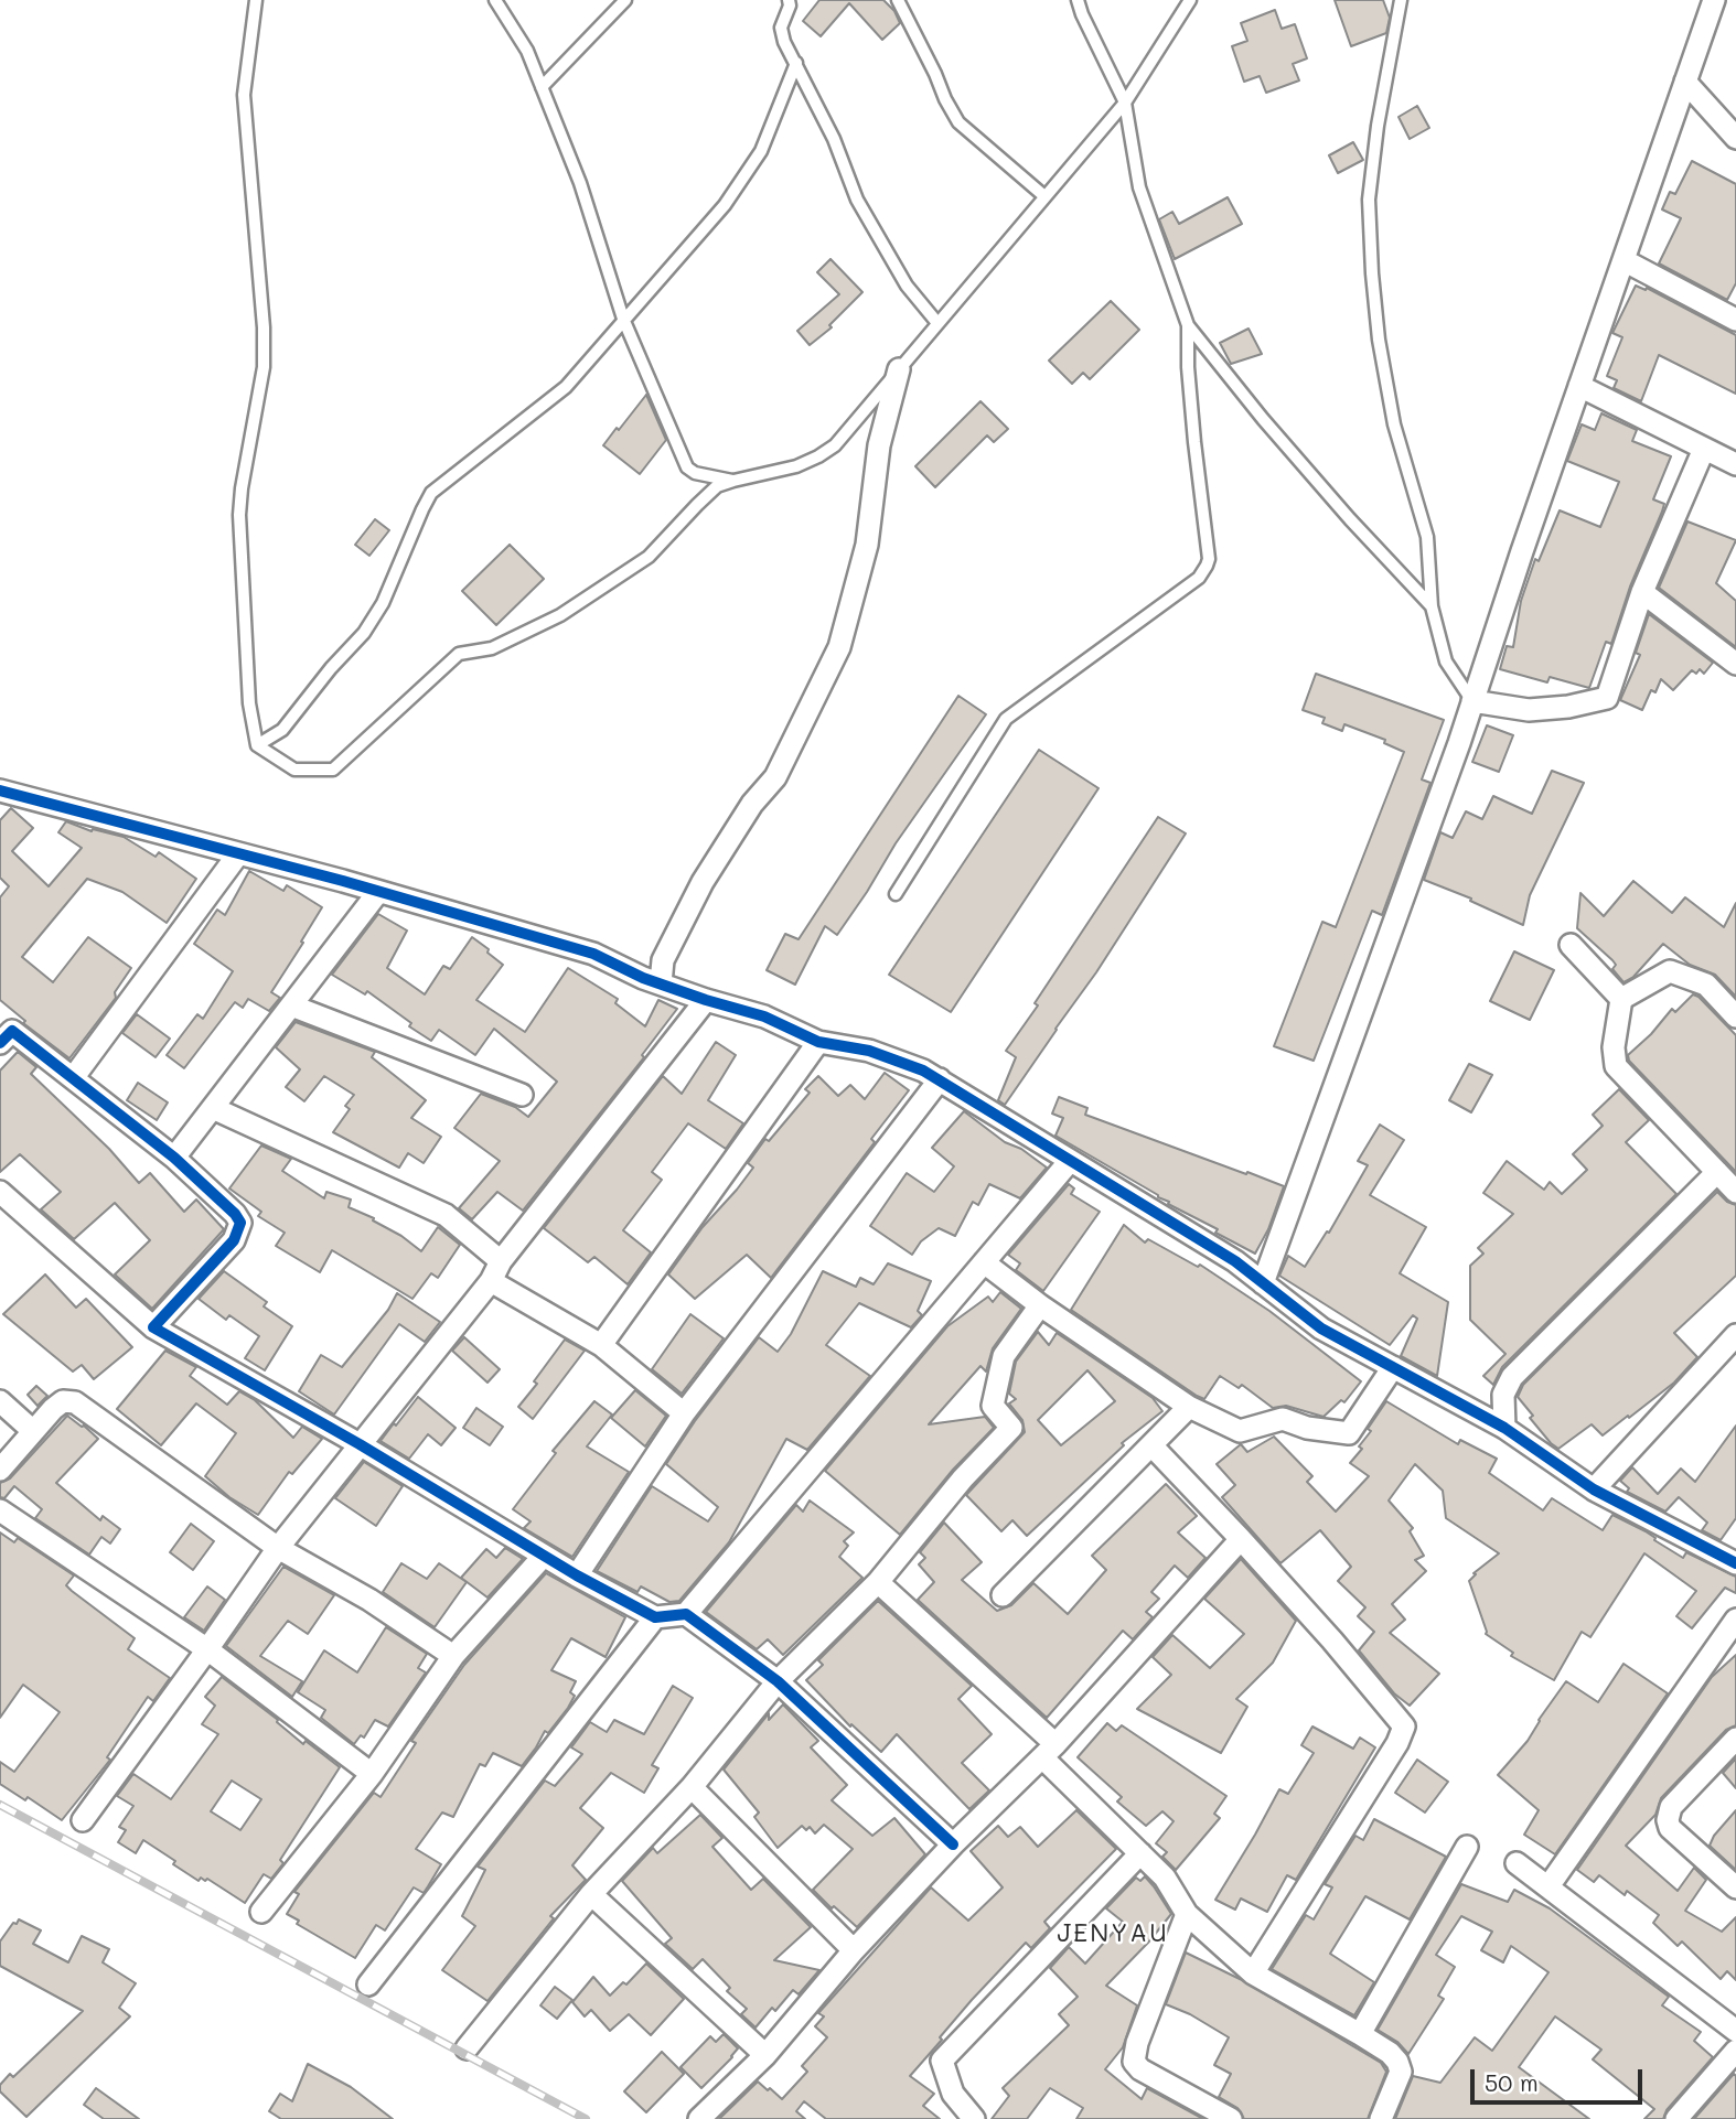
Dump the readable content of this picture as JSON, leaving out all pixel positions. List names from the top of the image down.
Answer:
{
  "districts": ["JENYAU"],
  "scale_bar": "50 m"
}
